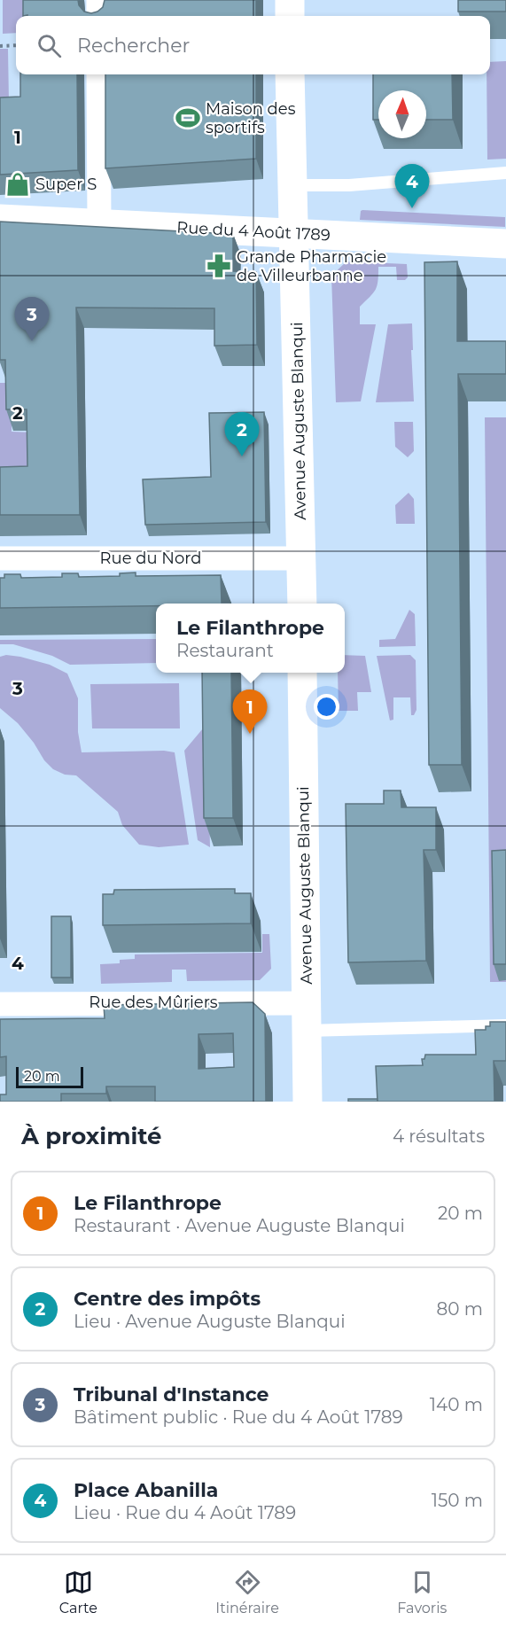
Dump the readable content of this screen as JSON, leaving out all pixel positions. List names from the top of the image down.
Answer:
{
  "streets": {
    "street": [
      "Rue du 4 Août 1789",
      "Avenue Auguste Blanqui",
      "Rue du Nord",
      "Rue des Mûriers"
    ]
  },
  "crossings": [
    ["Rue du 4 Août 1789", "Avenue Auguste Blanqui"],
    ["Avenue Auguste Blanqui", "Rue du Nord"],
    ["Avenue Auguste Blanqui", "Rue des Mûriers"]
  ],
  "places": {
    "sports": ["Maison des sportifs"],
    "shop": ["Super S"],
    "pharmacy": ["Grande Pharmacie de Villeurbanne"]
  },
  "scale_bar": "20 m",
  "north": "top",
  "page": {
    "search": "Rechercher",
    "pins": [
      "4",
      "3",
      "2",
      "1"
    ],
    "popup": ["Le Filanthrope", "Restaurant"],
    "scale": "20 m",
    "heading": ["À proximité", "4 résultats"],
    "list": [
      {
        "mark": "1",
        "name": "Le Filanthrope",
        "note": "Restaurant · Avenue Auguste Blanqui",
        "value": "20 m"
      },
      {
        "mark": "2",
        "name": "Centre des impôts",
        "note": "Lieu · Avenue Auguste Blanqui",
        "value": "80 m"
      },
      {
        "mark": "3",
        "name": "Tribunal d'Instance",
        "note": "Bâtiment public · Rue du 4 Août 1789",
        "value": "140 m"
      },
      {
        "mark": "4",
        "name": "Place Abanilla",
        "note": "Lieu · Rue du 4 Août 1789",
        "value": "150 m"
      }
    ],
    "nav": ["Carte", "Itinéraire", "Favoris"]
  },
  "grid": {
    "rows": [
      "1",
      "2",
      "3",
      "4"
    ]
  }
}
